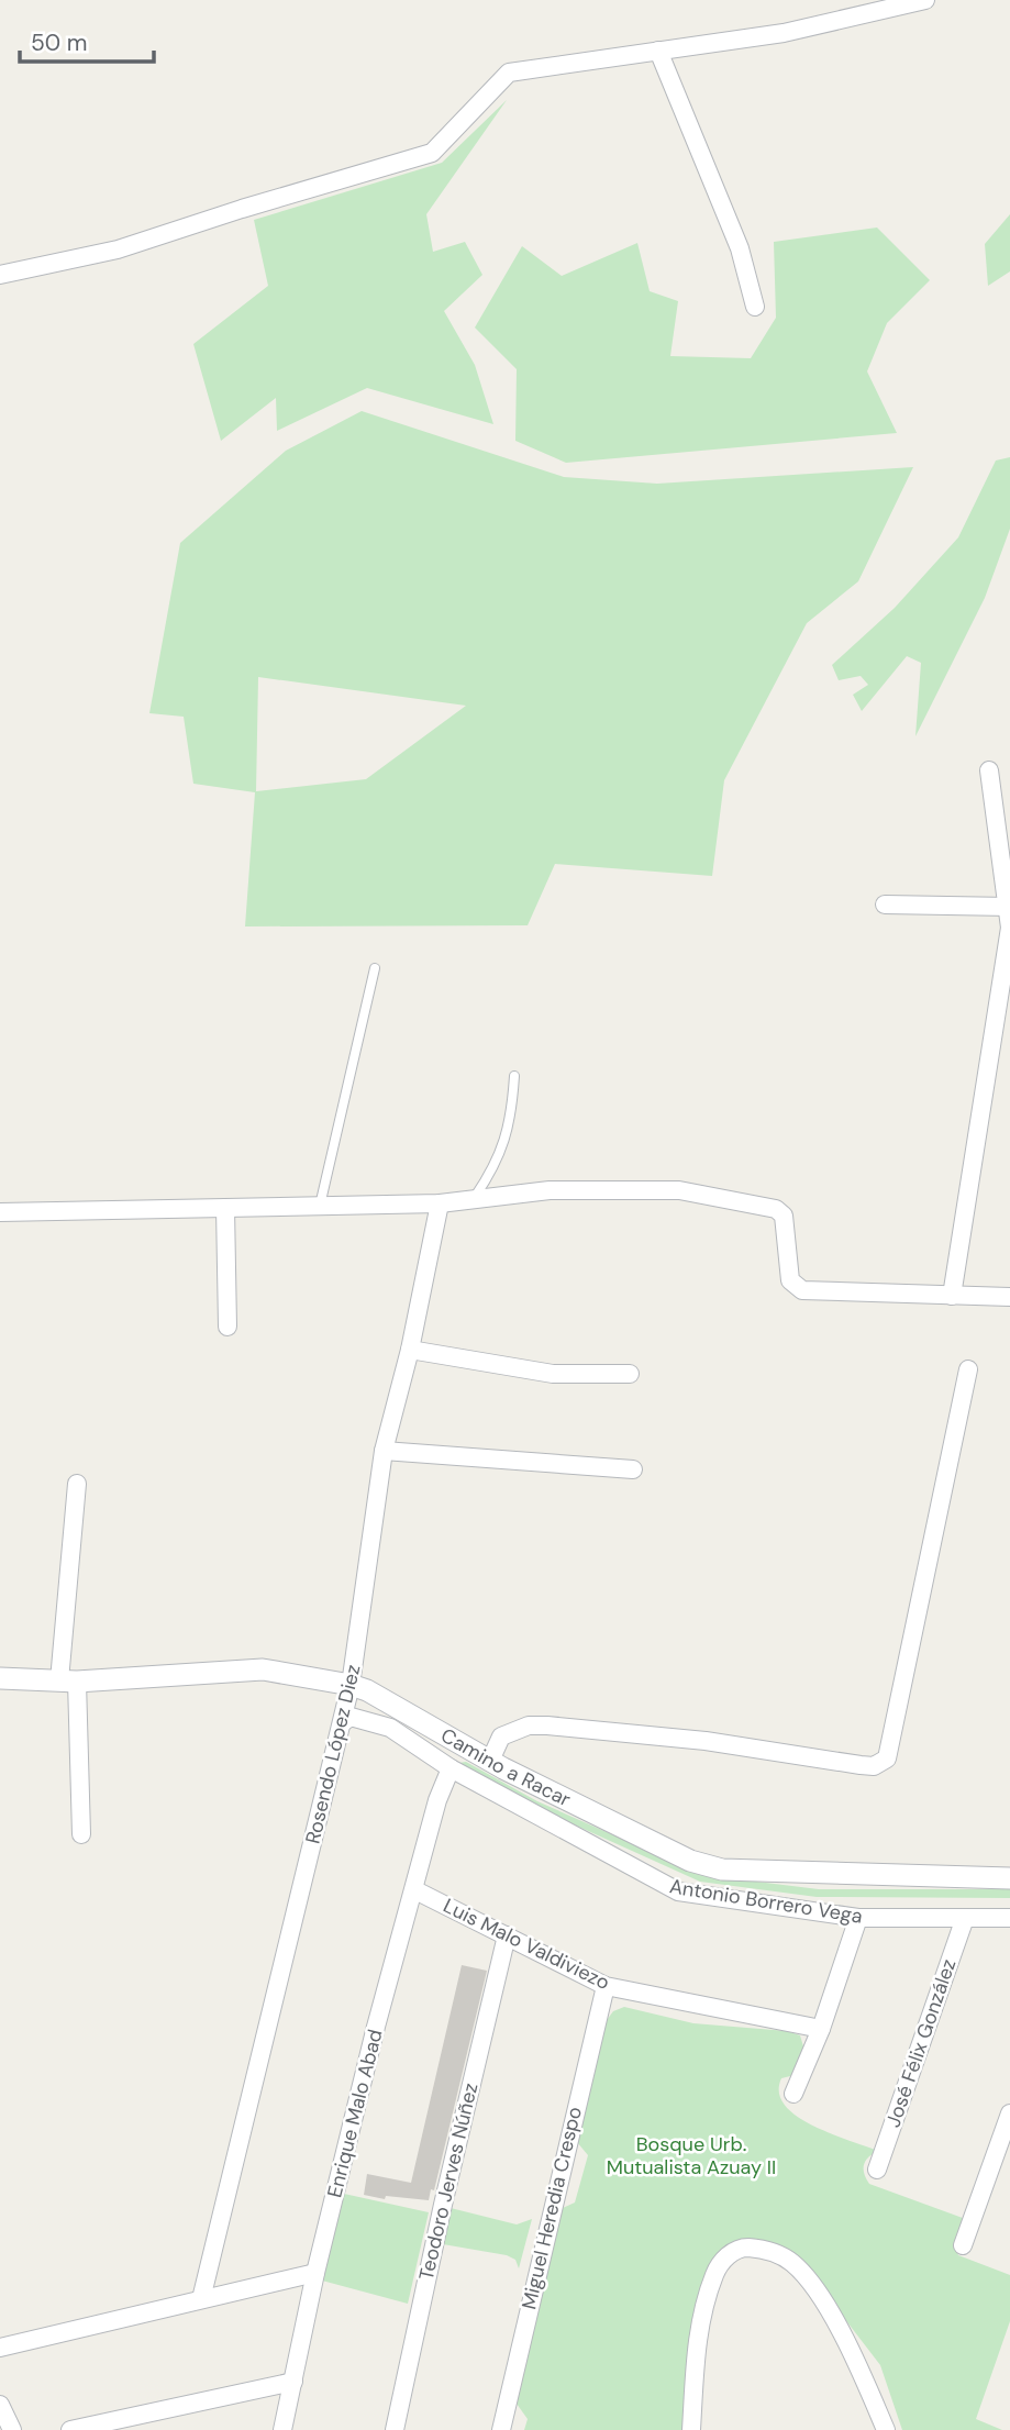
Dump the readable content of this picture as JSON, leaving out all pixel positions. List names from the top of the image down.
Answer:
{
  "streets": {
    "street": [
      "Rosendo López Diez",
      "Camino a Racar",
      "Antonio Borrero Vega",
      "Luis Malo Valdiviezo",
      "José Félix González",
      "Enrique Malo Abad",
      "Teodoro Jerves Núñez",
      "Miguel Heredia Crespo"
    ]
  },
  "crossings": [
    ["Rosendo López Diez", "Camino a Racar"],
    ["Rosendo López Diez", "Antonio Borrero Vega"],
    ["Antonio Borrero Vega", "José Félix González"],
    ["Antonio Borrero Vega", "Enrique Malo Abad"],
    ["Luis Malo Valdiviezo", "Enrique Malo Abad"],
    ["Luis Malo Valdiviezo", "Teodoro Jerves Núñez"],
    ["Luis Malo Valdiviezo", "Miguel Heredia Crespo"]
  ],
  "parks": ["Bosque Urb. Mutualista Azuay II"],
  "scale_bar": "50 m"
}
